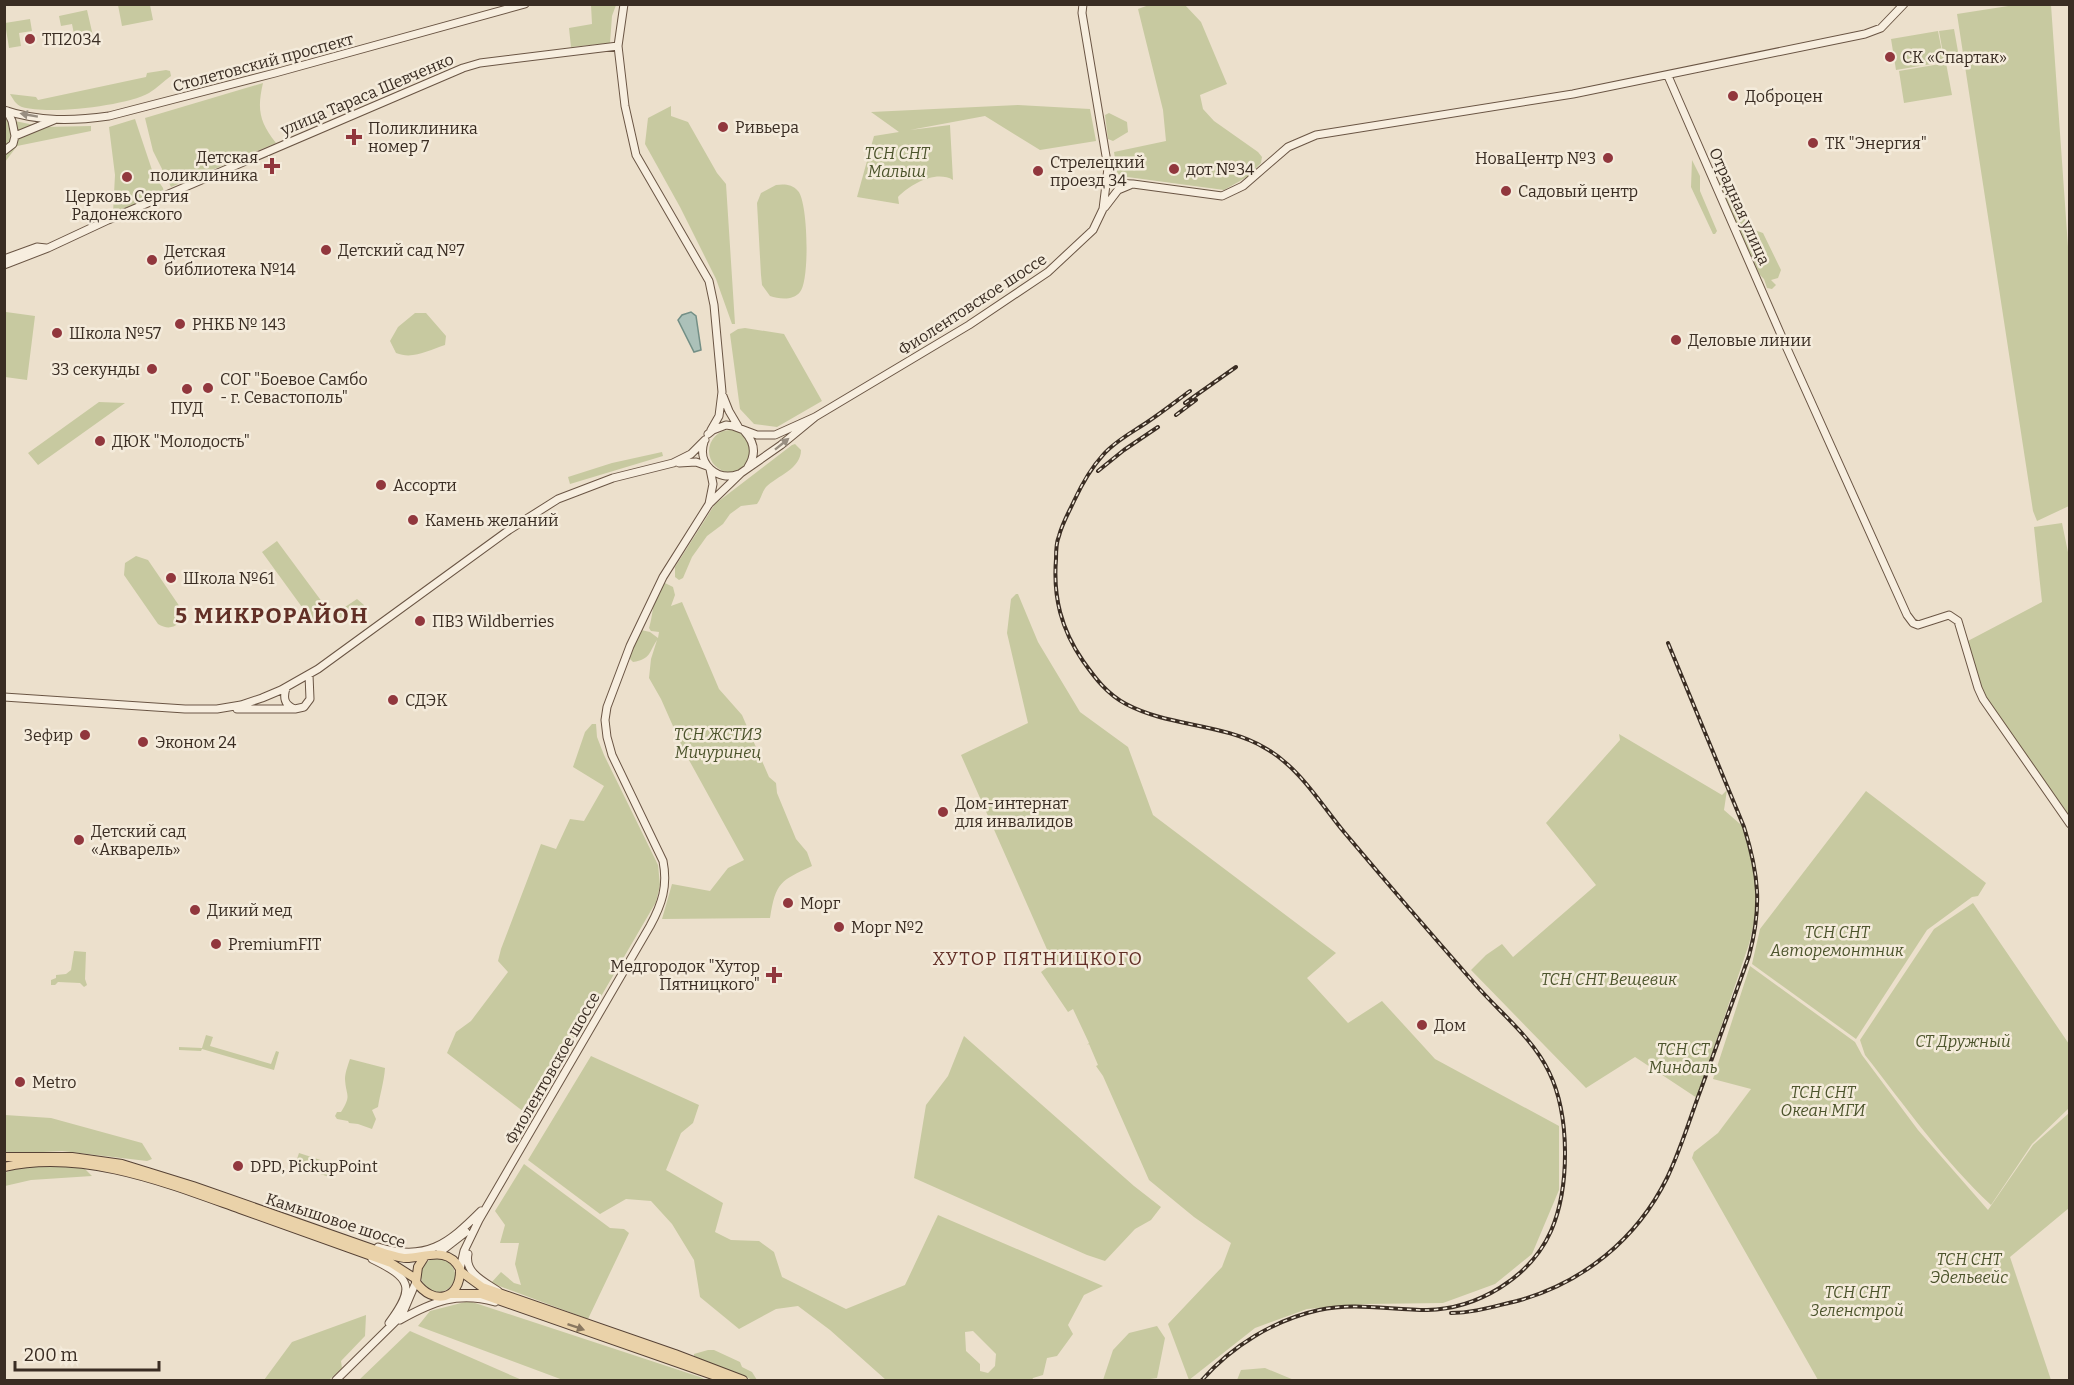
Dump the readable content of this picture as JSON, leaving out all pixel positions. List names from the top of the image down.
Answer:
{
  "streets": {
    "main road": [
      "Столетовский проспект",
      "улица Тараса Шевченко",
      "Отрадная улица",
      "Фиолентовское шоссе",
      "Камышовое шоссе"
    ]
  },
  "crossings": [
    ["улица Тараса Шевченко", "Фиолентовское шоссе"],
    ["Фиолентовское шоссе", "Камышовое шоссе"]
  ],
  "districts": ["5 МИКРОРАЙОН", "ХУТОР ПЯТНИЦКОГО"],
  "parks": [
    "ТСН СНТ Малыш",
    "ТСН ЖСТИЗ Мичуринец",
    "ТСН СНТ Авторемонтник",
    "ТСН СНТ Вещевик",
    "СТ Дружный",
    "ТСН СТ Миндаль",
    "ТСН СНТ Океан МГИ",
    "ТСН СНТ Эдельвейс",
    "ТСН СНТ Зеленстрой"
  ],
  "places": {
    "other": [
      "ТП2034",
      "СК «Спартак»",
      "Доброцен",
      "Ривьера",
      "ТК \"Энергия\"",
      "НоваЦентр №3",
      "дот №34",
      "Стрелецкий проезд 34",
      "Церковь Сергия Радонежского",
      "Садовый центр",
      "Детский сад №7",
      "Детская библиотека №14",
      "РНКБ № 143",
      "Школа №57",
      "Деловые линии",
      "33 секунды",
      "СОГ \"Боевое Самбо - г. Севастополь\"",
      "ПУД",
      "ДЮК \"Молодость\"",
      "Ассорти",
      "Камень желаний",
      "Школа №61",
      "ПВЗ Wildberries",
      "СДЭК",
      "Зефир",
      "Эконом 24",
      "Дом-интернат для инвалидов",
      "Детский сад «Акварель»",
      "Морг",
      "Дикий мед",
      "Морг №2",
      "PremiumFIT",
      "Дом",
      "Metro",
      "DPD, PickupPoint"
    ],
    "health": ["Поликлиника номер 7", "Детская поликлиника", "Медгородок \"Хутор Пятницкого\""]
  },
  "scale_bar": "200 m"
}
